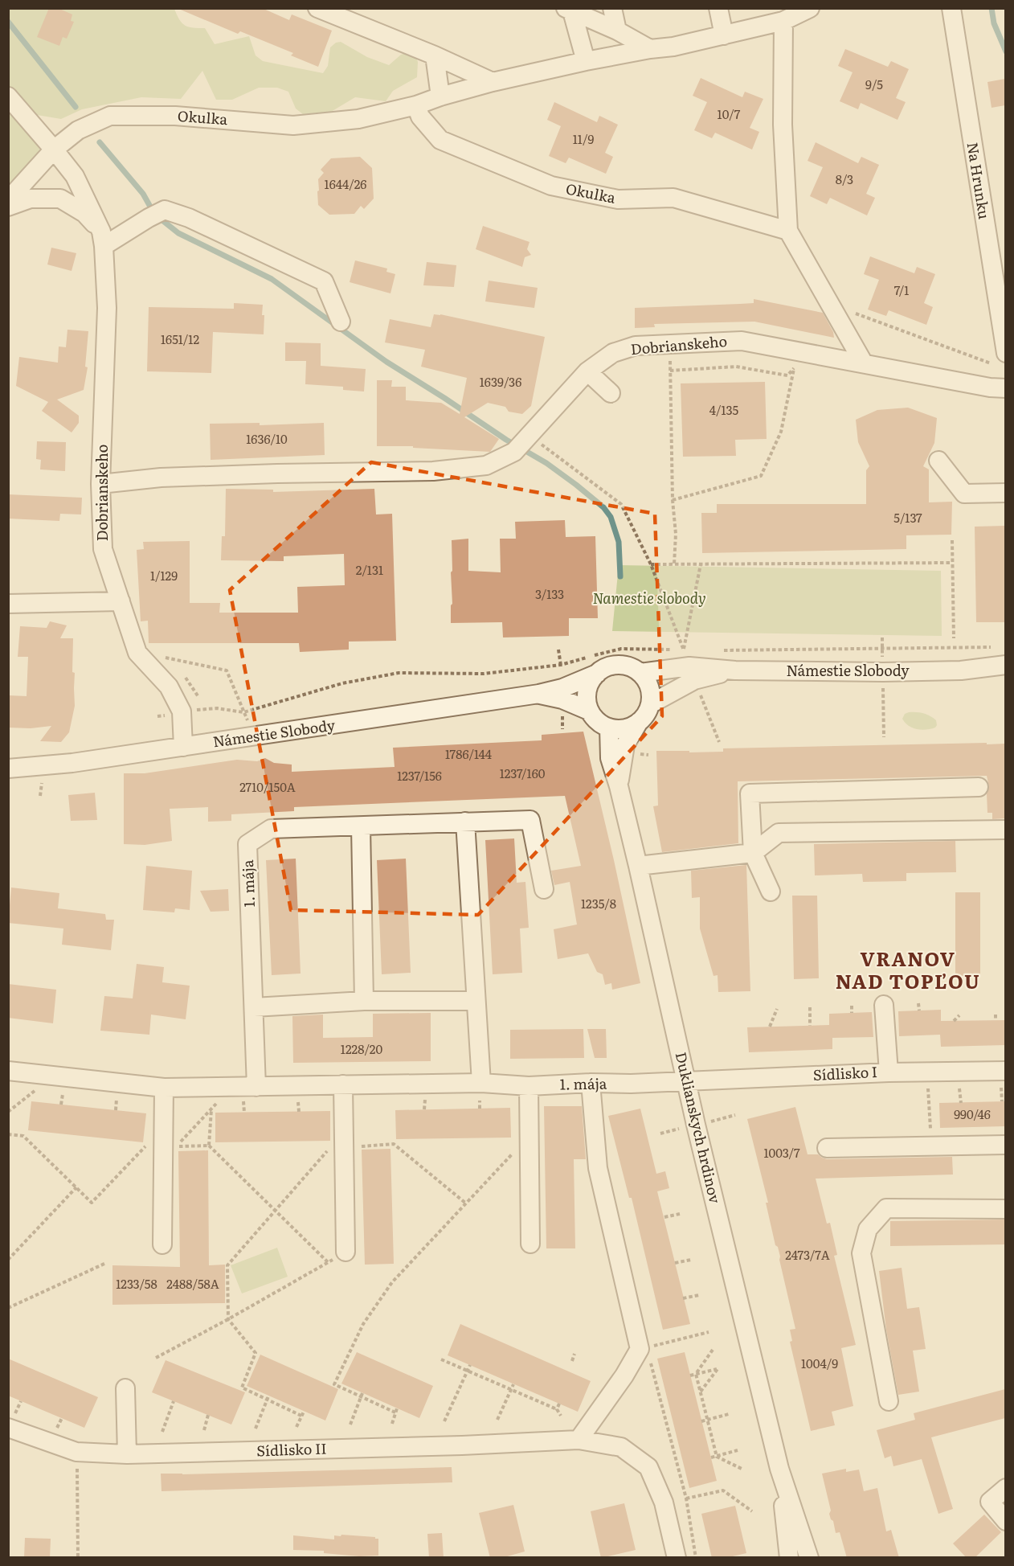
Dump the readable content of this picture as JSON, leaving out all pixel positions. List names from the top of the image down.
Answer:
{
  "streets": {
    "street": [
      "Okulka",
      "Na Hrunku",
      "Dobrianskeho",
      "Námestie Slobody",
      "1. mája",
      "Sídlisko I",
      "Duklianskych hrdinov",
      "Sídlisko II"
    ]
  },
  "crossings": [
    ["Okulka", "Dobrianskeho"],
    ["Dobrianskeho", "Námestie Slobody"],
    ["Námestie Slobody", "Duklianskych hrdinov"],
    ["1. mája", "Sídlisko I"],
    ["1. mája", "Duklianskych hrdinov"],
    ["Sídlisko I", "Duklianskych hrdinov"]
  ],
  "districts": ["VRANOV NAD TOPĽOU"],
  "parks": ["Namestie slobody"],
  "house_numbers": [
    "9/5",
    "10/7",
    "11/9",
    "8/3",
    "1644/26",
    "7/1",
    "1651/12",
    "1639/36",
    "4/135",
    "1636/10",
    "5/137",
    "2/131",
    "1/129",
    "3/133",
    "1786/144",
    "1237/160",
    "1237/156",
    "2710/150A",
    "1235/8",
    "1228/20",
    "990/46",
    "1003/7",
    "2473/7A",
    "1233/58",
    "2488/58A",
    "1004/9"
  ]
}
